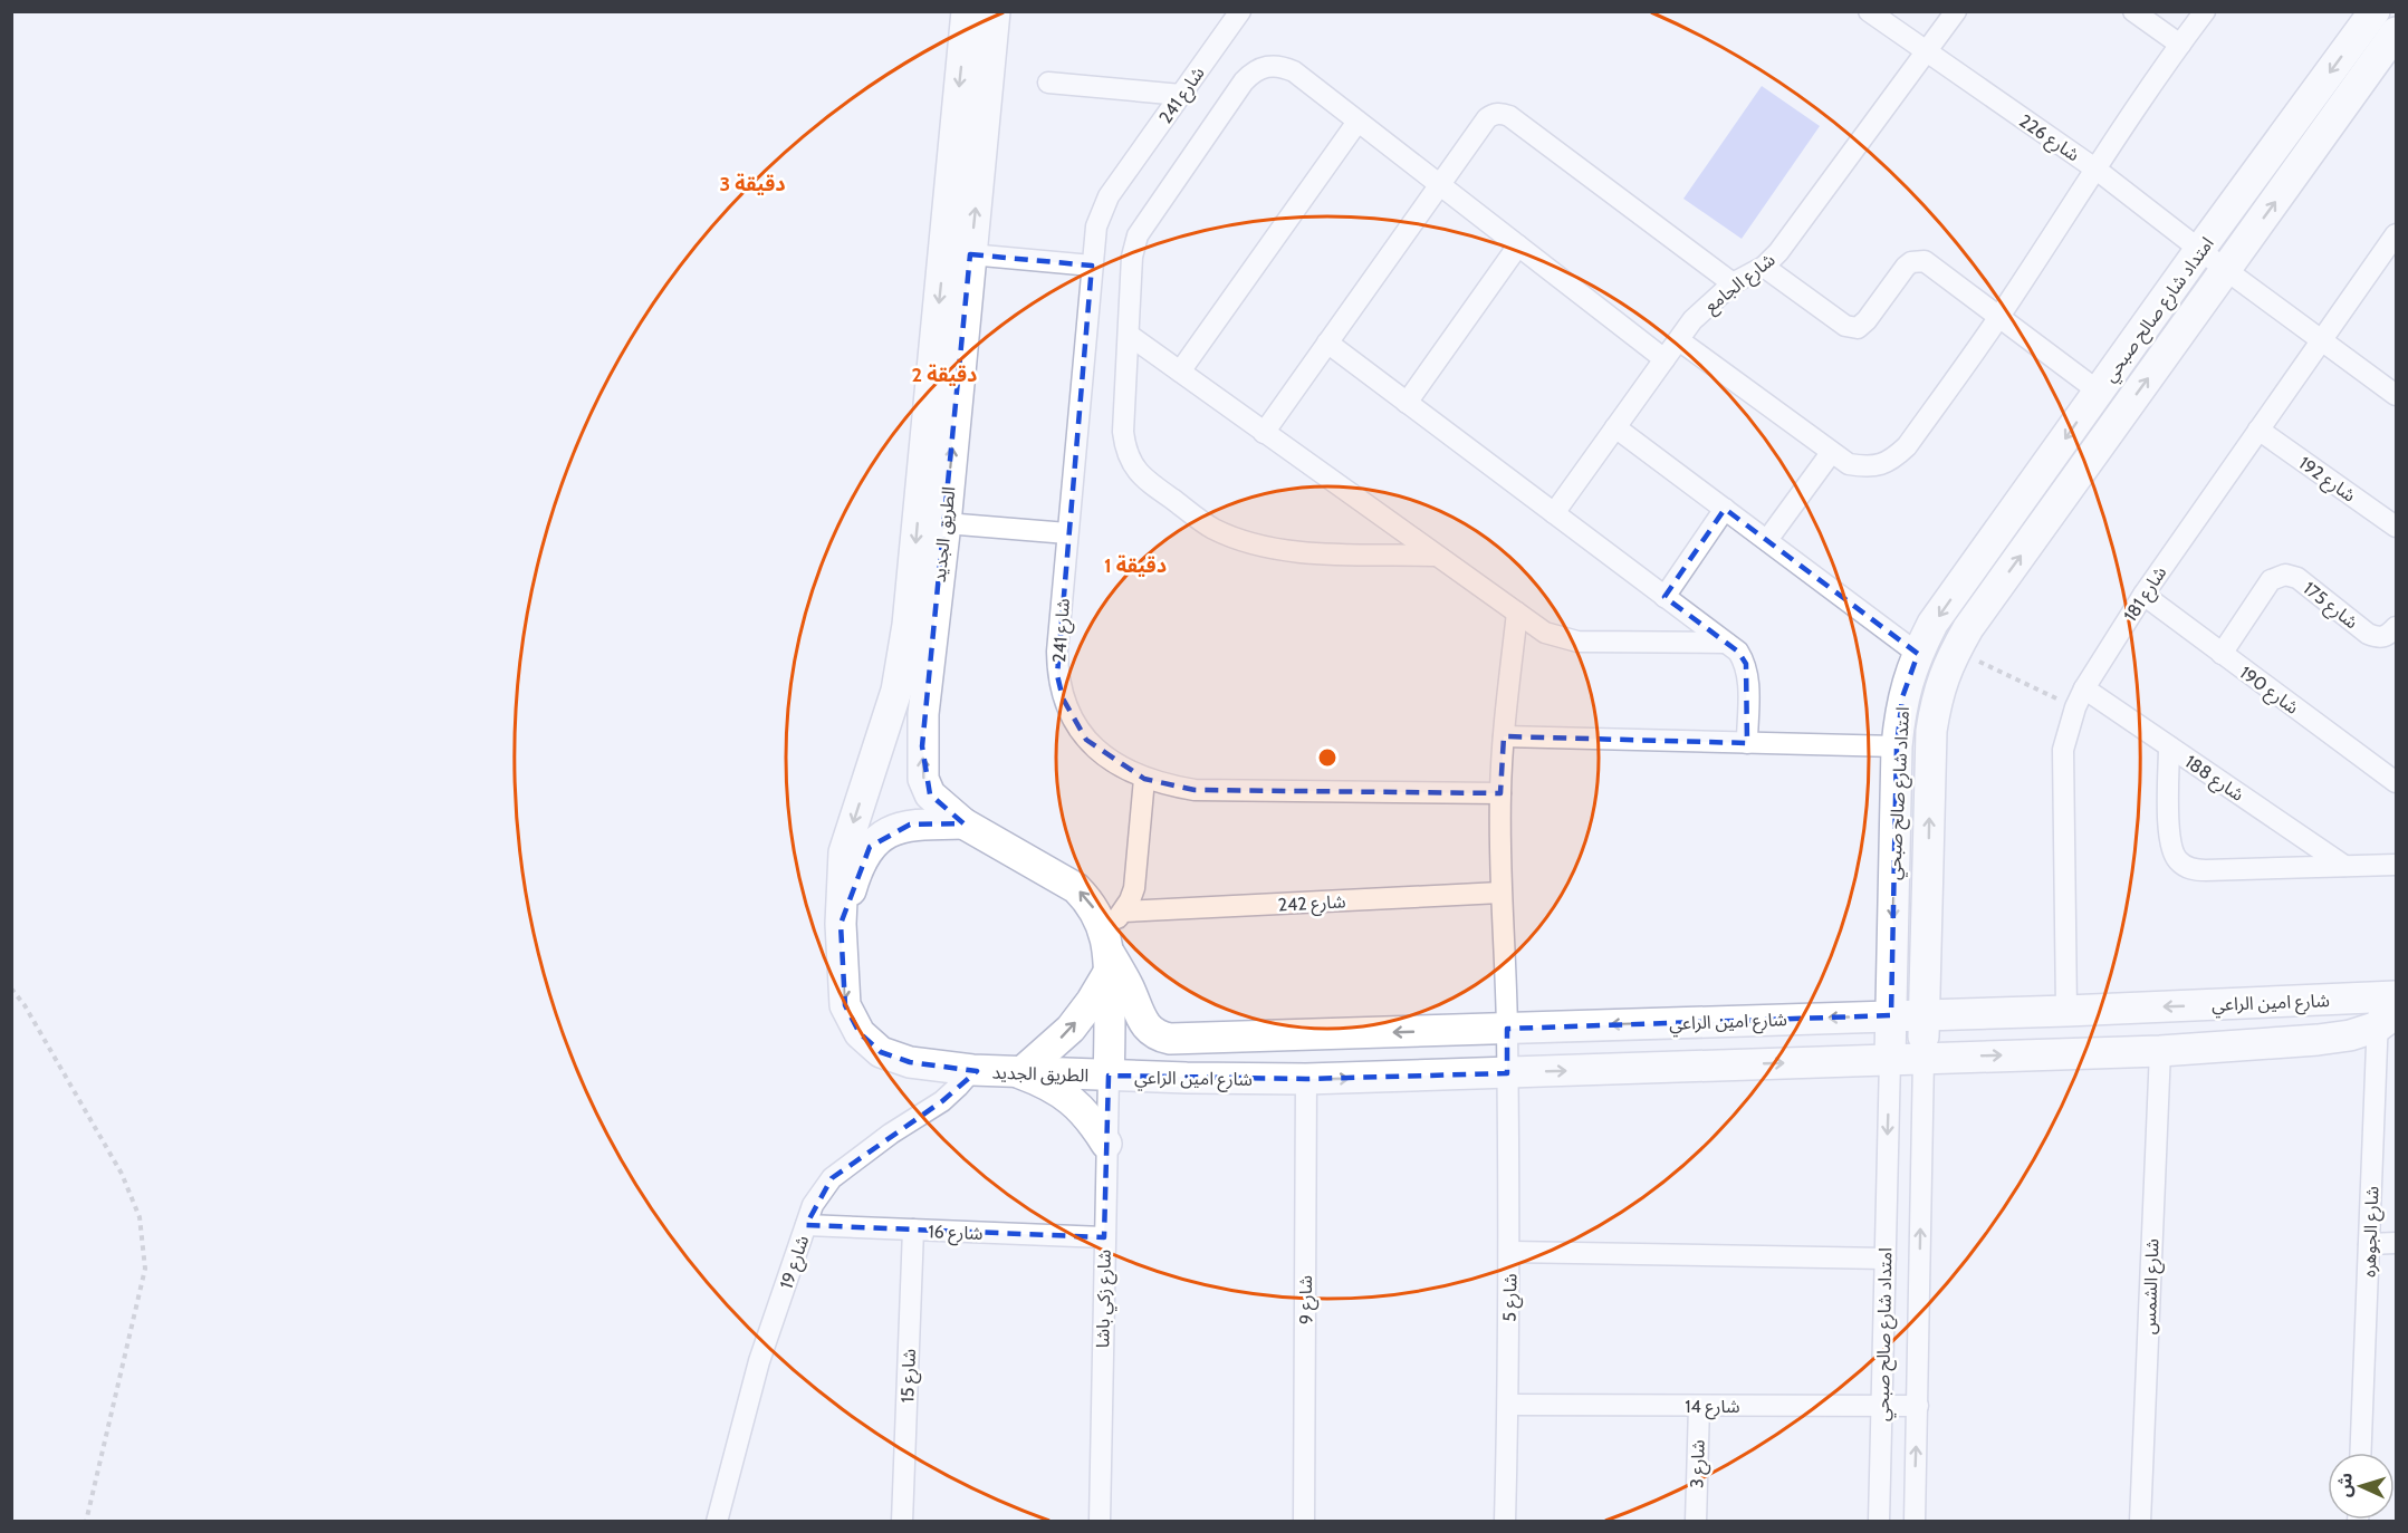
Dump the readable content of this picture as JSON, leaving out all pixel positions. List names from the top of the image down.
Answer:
{
  "streets": {
    "street": [
      "شارع 241",
      "شارع 226",
      "شارع الجامع",
      "امتداد شارع صالح صبحي",
      "شارع 192",
      "الطريق الجديد",
      "شارع 181",
      "شارع 175",
      "شارع 190",
      "شارع 188",
      "شارع 242",
      "شارع امين الراعي",
      "شارع 16",
      "شارع الجوهره",
      "شارع 19",
      "شارع الشمس",
      "شارع 5",
      "شارع زكي باشا",
      "شارع 9",
      "شارع 15",
      "شارع 14",
      "شارع 3"
    ]
  },
  "crossings": [
    ["شارع 241", "شارع 5"],
    ["شارع 226", "شارع الجامع"],
    ["شارع 226", "امتداد شارع صالح صبحي"],
    ["شارع 226", "شارع 181"],
    ["امتداد شارع صالح صبحي", "شارع امين الراعي"],
    ["امتداد شارع صالح صبحي", "شارع 14"],
    ["شارع 192", "شارع 181"],
    ["الطريق الجديد", "شارع 242"],
    ["الطريق الجديد", "شارع امين الراعي"],
    ["الطريق الجديد", "شارع 19"],
    ["الطريق الجديد", "شارع زكي باشا"],
    ["شارع 181", "شارع 190"],
    ["شارع 181", "شارع 188"],
    ["شارع 181", "شارع امين الراعي"],
    ["شارع 175", "شارع 190"],
    ["شارع 242", "شارع امين الراعي"],
    ["شارع 242", "شارع 5"],
    ["شارع امين الراعي", "شارع الجوهره"],
    ["شارع امين الراعي", "شارع الشمس"],
    ["شارع امين الراعي", "شارع 5"],
    ["شارع امين الراعي", "شارع زكي باشا"],
    ["شارع امين الراعي", "شارع 9"],
    ["شارع 16", "شارع 19"],
    ["شارع 16", "شارع زكي باشا"],
    ["شارع 16", "شارع 15"],
    ["شارع 5", "شارع 14"],
    ["شارع 14", "شارع 3"]
  ],
  "north": "left",
  "rings": ["3 دقيقة", "2 دقيقة", "1 دقيقة"]
}
